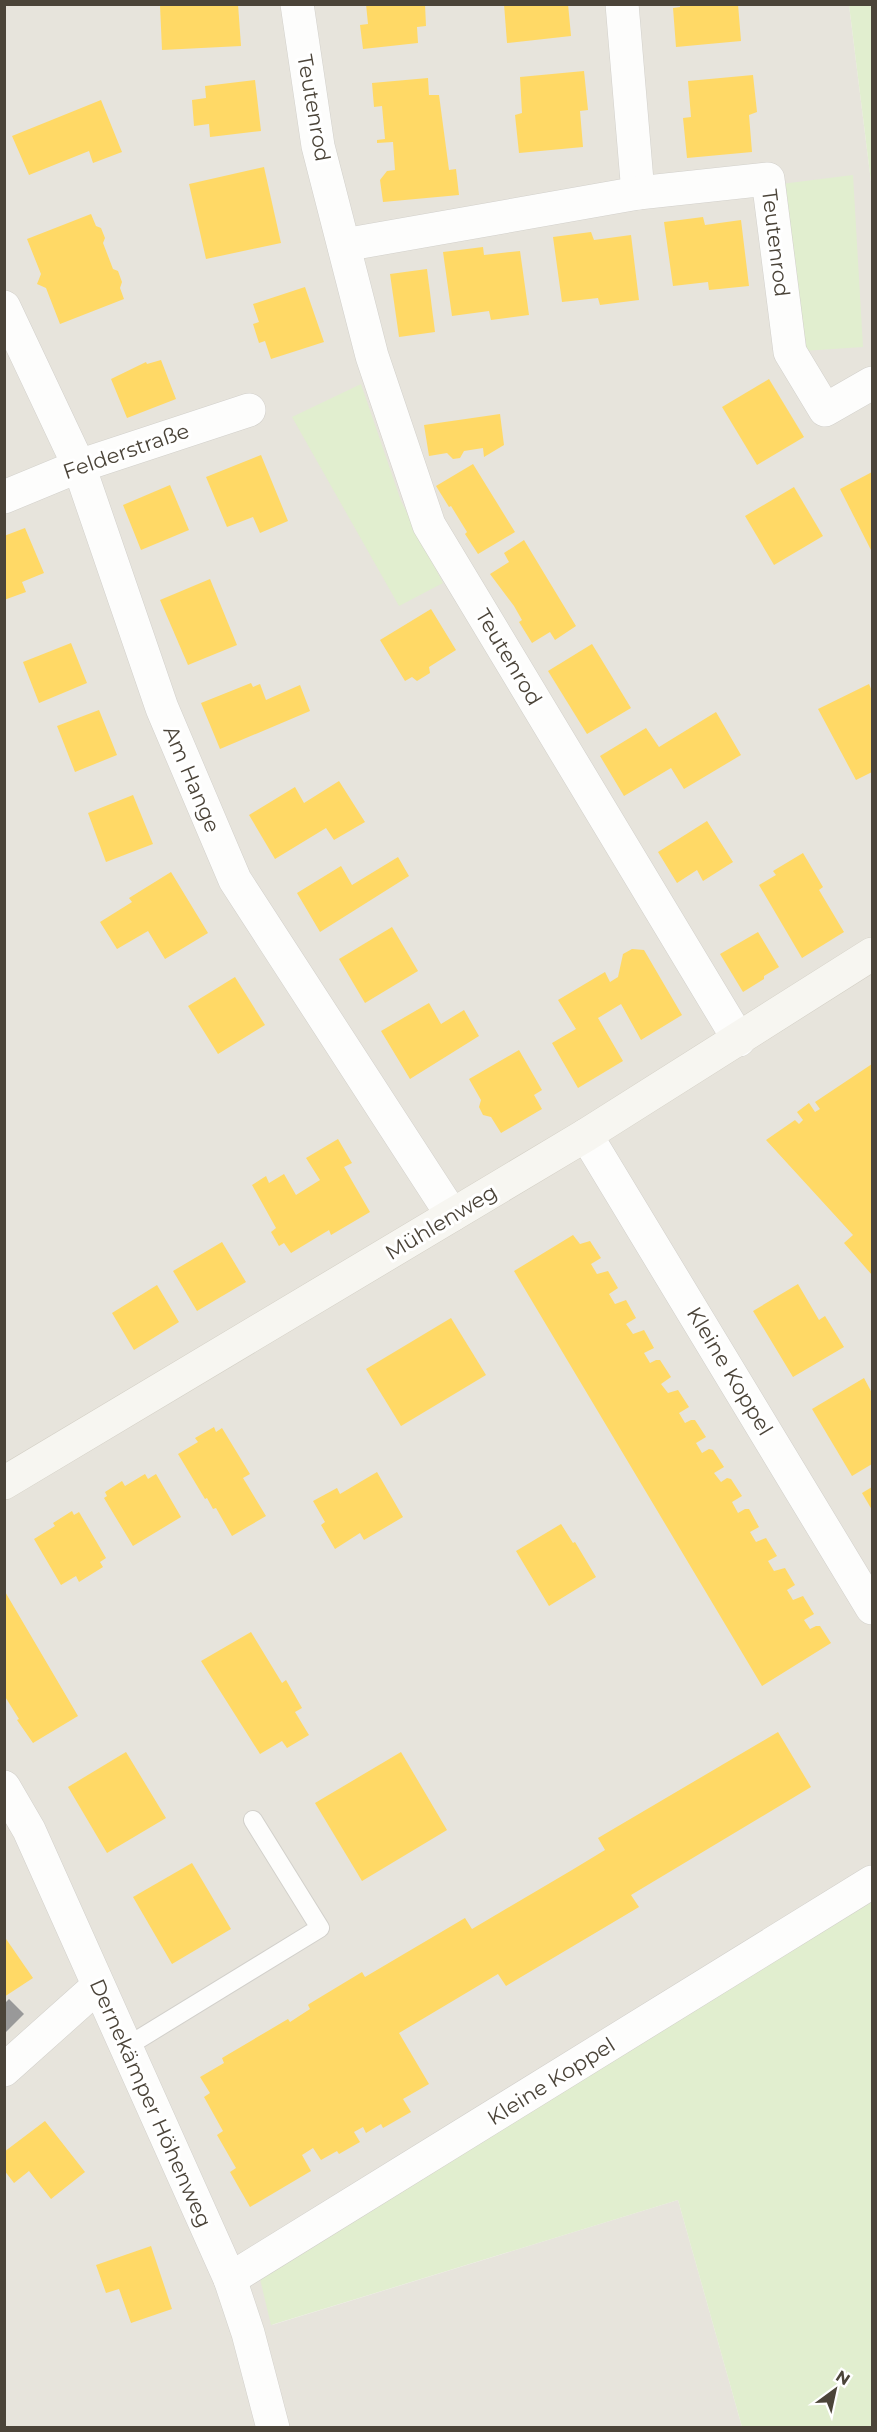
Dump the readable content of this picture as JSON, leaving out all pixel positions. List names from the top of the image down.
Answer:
{
  "streets": {
    "street": [
      "Teutenrod",
      "Felderstraße",
      "Am Hange",
      "Mühlenweg",
      "Kleine Koppel",
      "Dernekämper Höhenweg"
    ]
  },
  "crossings": [
    ["Teutenrod", "Mühlenweg"],
    ["Felderstraße", "Am Hange"],
    ["Am Hange", "Mühlenweg"],
    ["Mühlenweg", "Kleine Koppel"],
    ["Kleine Koppel", "Dernekämper Höhenweg"]
  ],
  "north": "top right"
}
